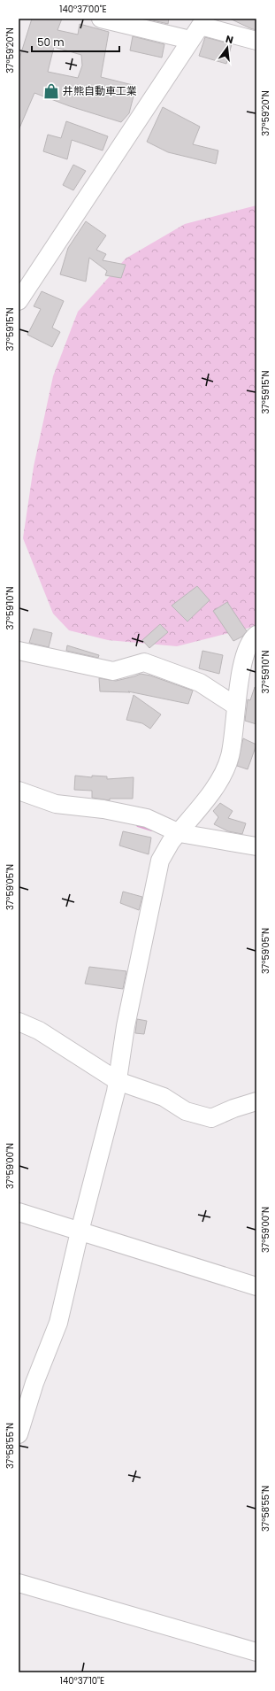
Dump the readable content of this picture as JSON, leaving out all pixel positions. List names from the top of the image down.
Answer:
{
  "places": {
    "shop": ["井熊自動車工業"]
  },
  "scale_bar": "50 m",
  "north": "top",
  "coordinates": [
    "140°37'00\"E",
    "37°59'20\"N",
    "37°59'15\"N",
    "37°59'10\"N",
    "37°59'05\"N",
    "37°59'00\"N",
    "37°58'55\"N",
    "140°37'10\"E"
  ]
}
